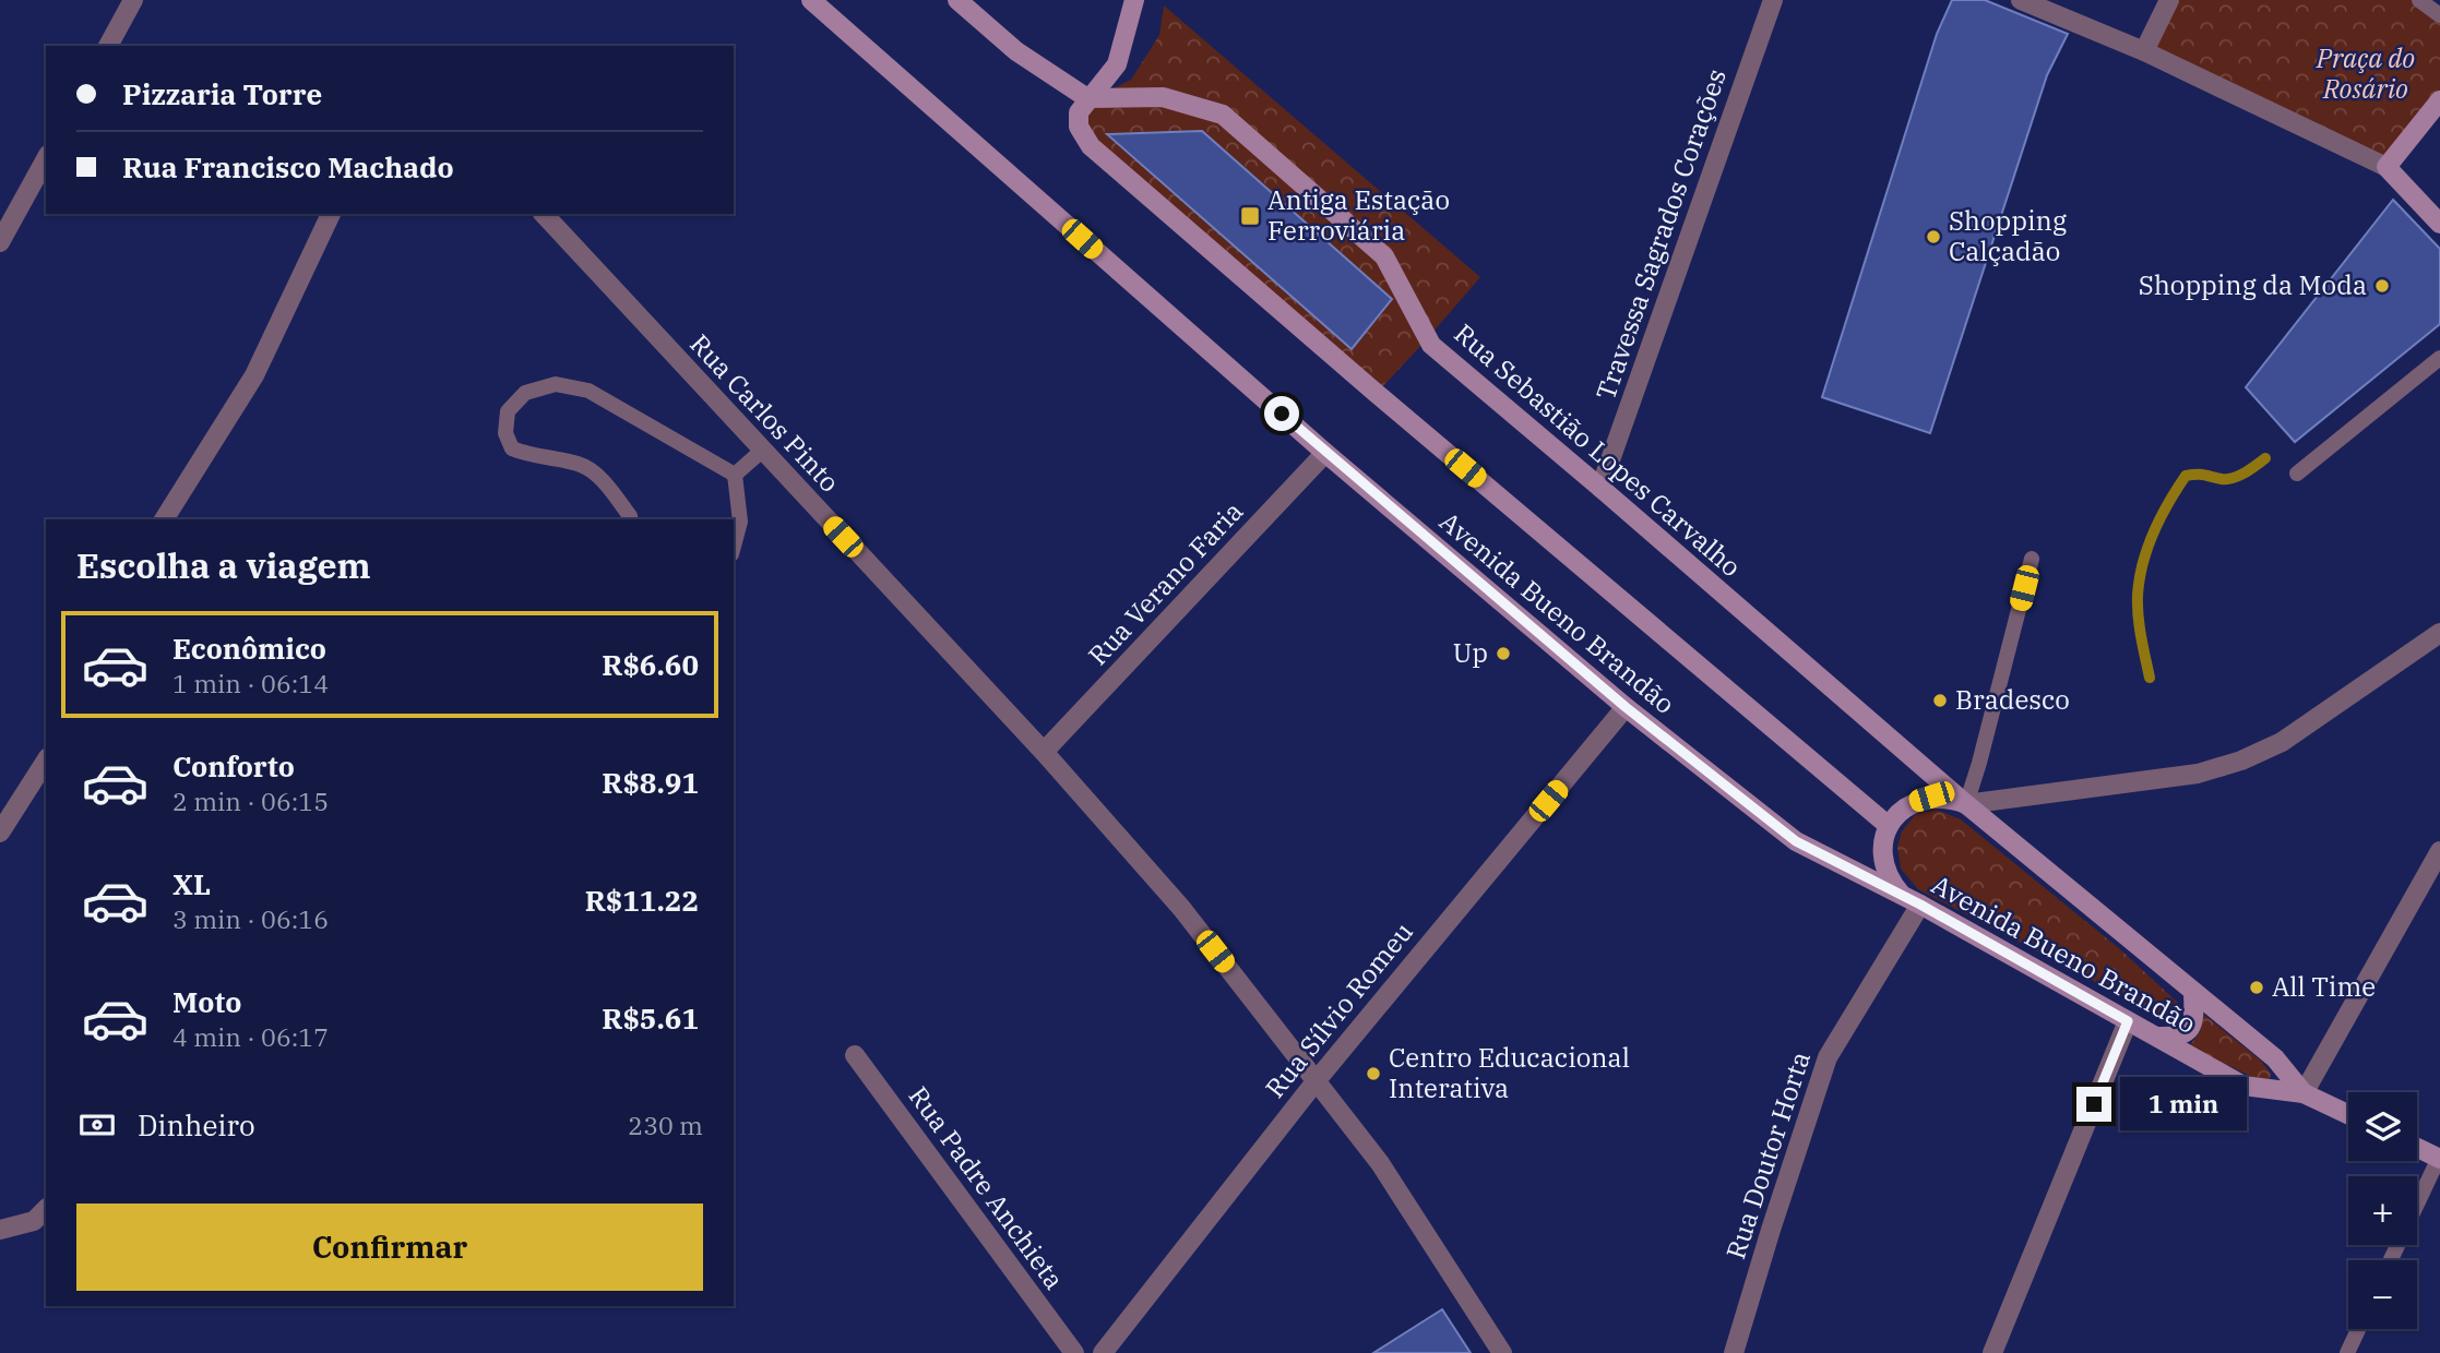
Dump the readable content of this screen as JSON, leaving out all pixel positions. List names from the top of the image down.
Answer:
{
  "streets": {
    "street": [
      "Travessa Sagrados Corações",
      "Rua Carlos Pinto",
      "Rua Sebastião Lopes Carvalho",
      "Rua Verano Faria",
      "Avenida Bueno Brandão",
      "Rua Sílvio Romeu",
      "Rua Doutor Horta",
      "Rua Padre Anchieta"
    ]
  },
  "crossings": [
    ["Travessa Sagrados Corações", "Rua Sebastião Lopes Carvalho"],
    ["Rua Carlos Pinto", "Rua Verano Faria"],
    ["Rua Carlos Pinto", "Rua Sílvio Romeu"],
    ["Rua Sebastião Lopes Carvalho", "Avenida Bueno Brandão"],
    ["Rua Verano Faria", "Avenida Bueno Brandão"],
    ["Avenida Bueno Brandão", "Rua Sílvio Romeu"],
    ["Avenida Bueno Brandão", "Rua Doutor Horta"]
  ],
  "parks": ["Praça do Rosário"],
  "places": {
    "transit": ["Antiga Estação Ferroviária"],
    "other": [
      "Shopping Calçadão",
      "Shopping da Moda",
      "Up",
      "Bradesco",
      "All Time",
      "Centro Educacional Interativa"
    ]
  },
  "page": {
    "banner": ["Pizzaria Torre", "Rua Francisco Machado"],
    "heading": "Escolha a viagem",
    "list": [
      {
        "name": "Econômico",
        "note": "1 min · 06:14",
        "value": "R$6.60"
      },
      {
        "name": "Conforto",
        "note": "2 min · 06:15",
        "value": "R$8.91"
      },
      {
        "name": "XL",
        "note": "3 min · 06:16",
        "value": "R$11.22"
      },
      {
        "name": "Moto",
        "note": "4 min · 06:17",
        "value": "R$5.61"
      }
    ],
    "bubble": "1 min",
    "pay": ["Dinheiro", "230 m"],
    "map_buttons": ["+", "−"],
    "buttons": "Confirmar"
  }
}
